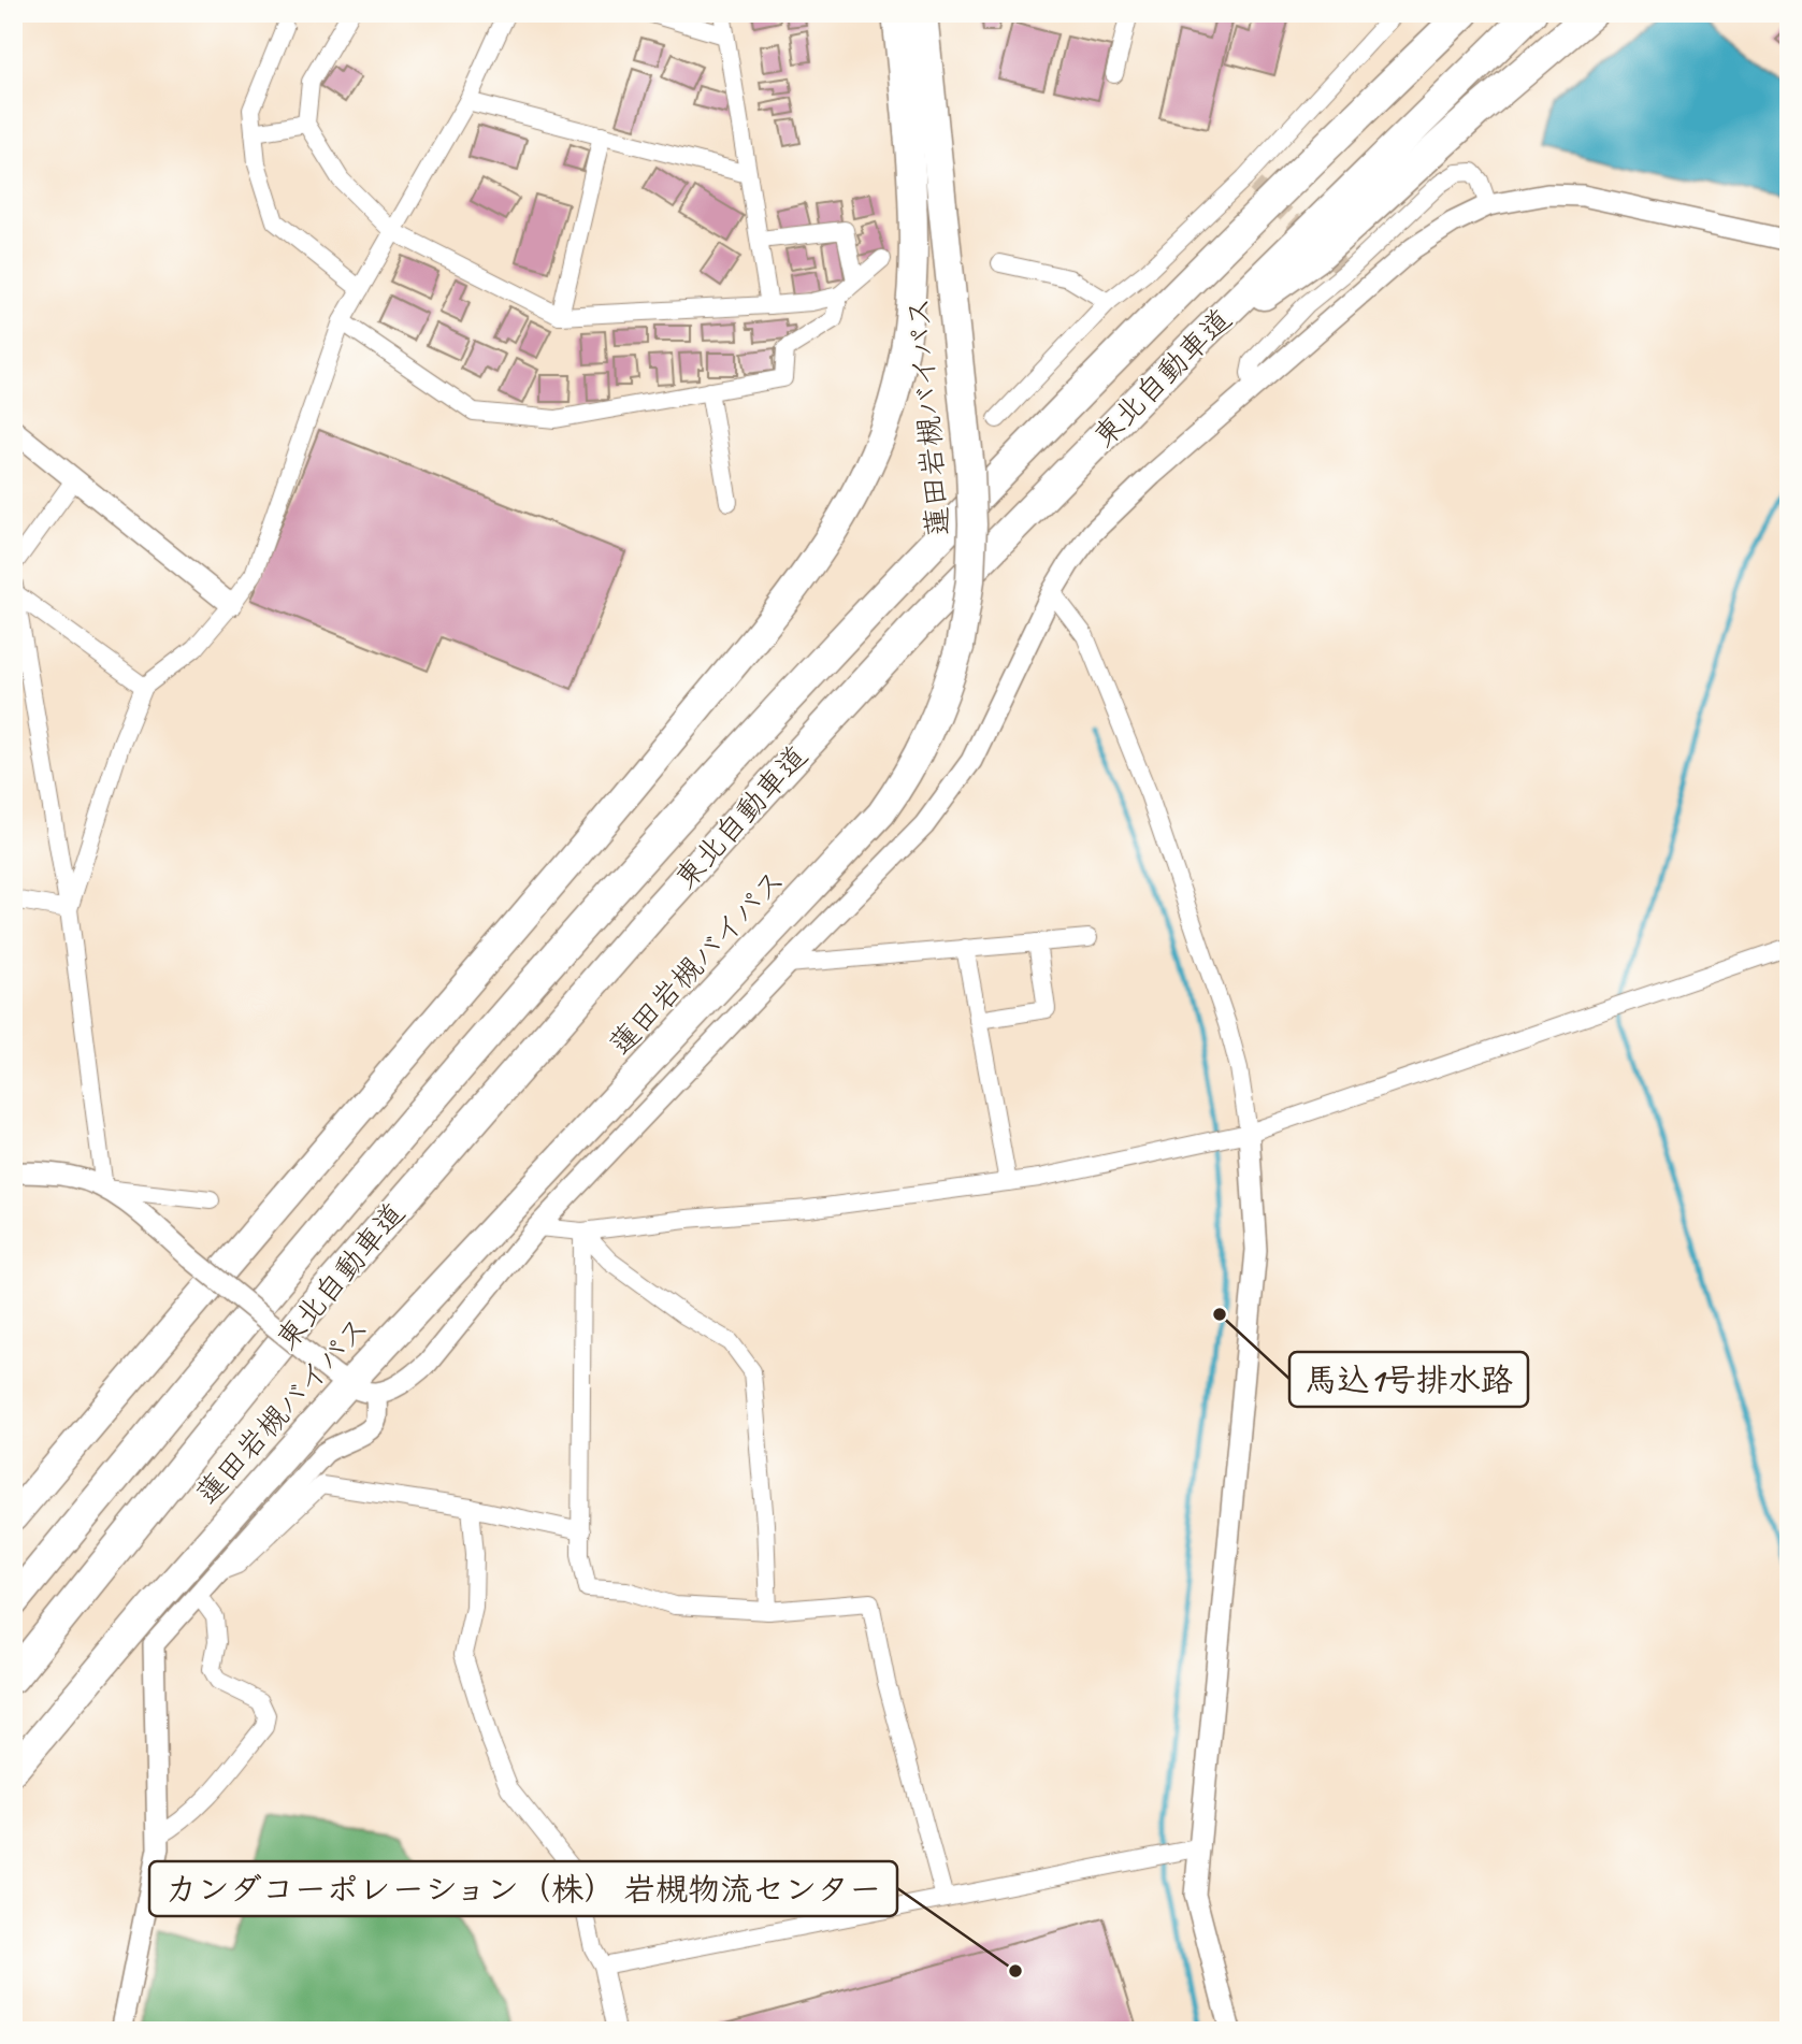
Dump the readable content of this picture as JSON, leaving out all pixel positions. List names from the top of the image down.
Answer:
{
  "streets": {
    "highway": ["東北自動車道", "蓮田岩槻バイパス"]
  },
  "places": ["馬込1号排水路", "カンダコーポレーション（株） 岩槻物流センター"]
}
